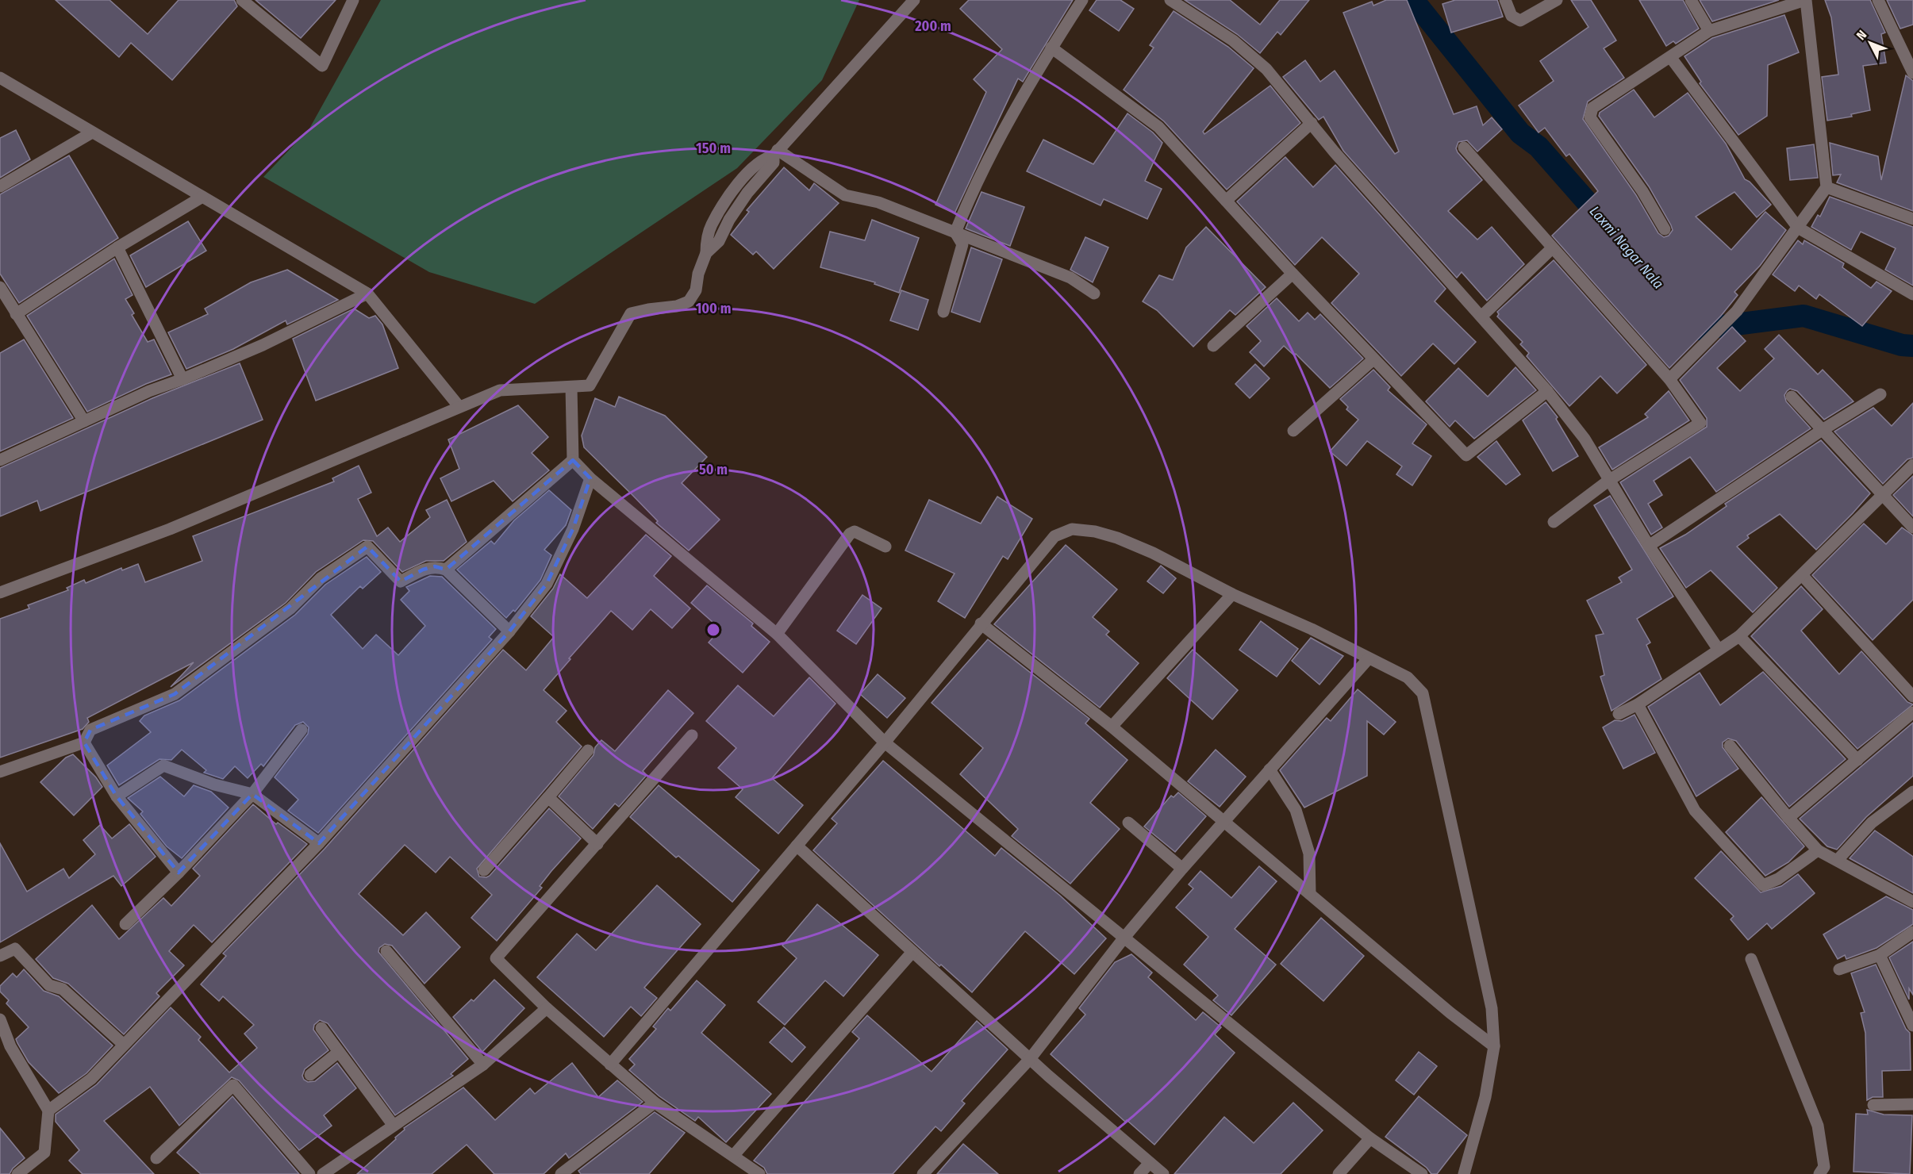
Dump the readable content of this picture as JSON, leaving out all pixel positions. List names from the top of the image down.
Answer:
{
  "water": ["Laxmi Nagar Nala"],
  "north": "top left",
  "rings": [
    "200 m",
    "150 m",
    "100 m",
    "50 m"
  ]
}
